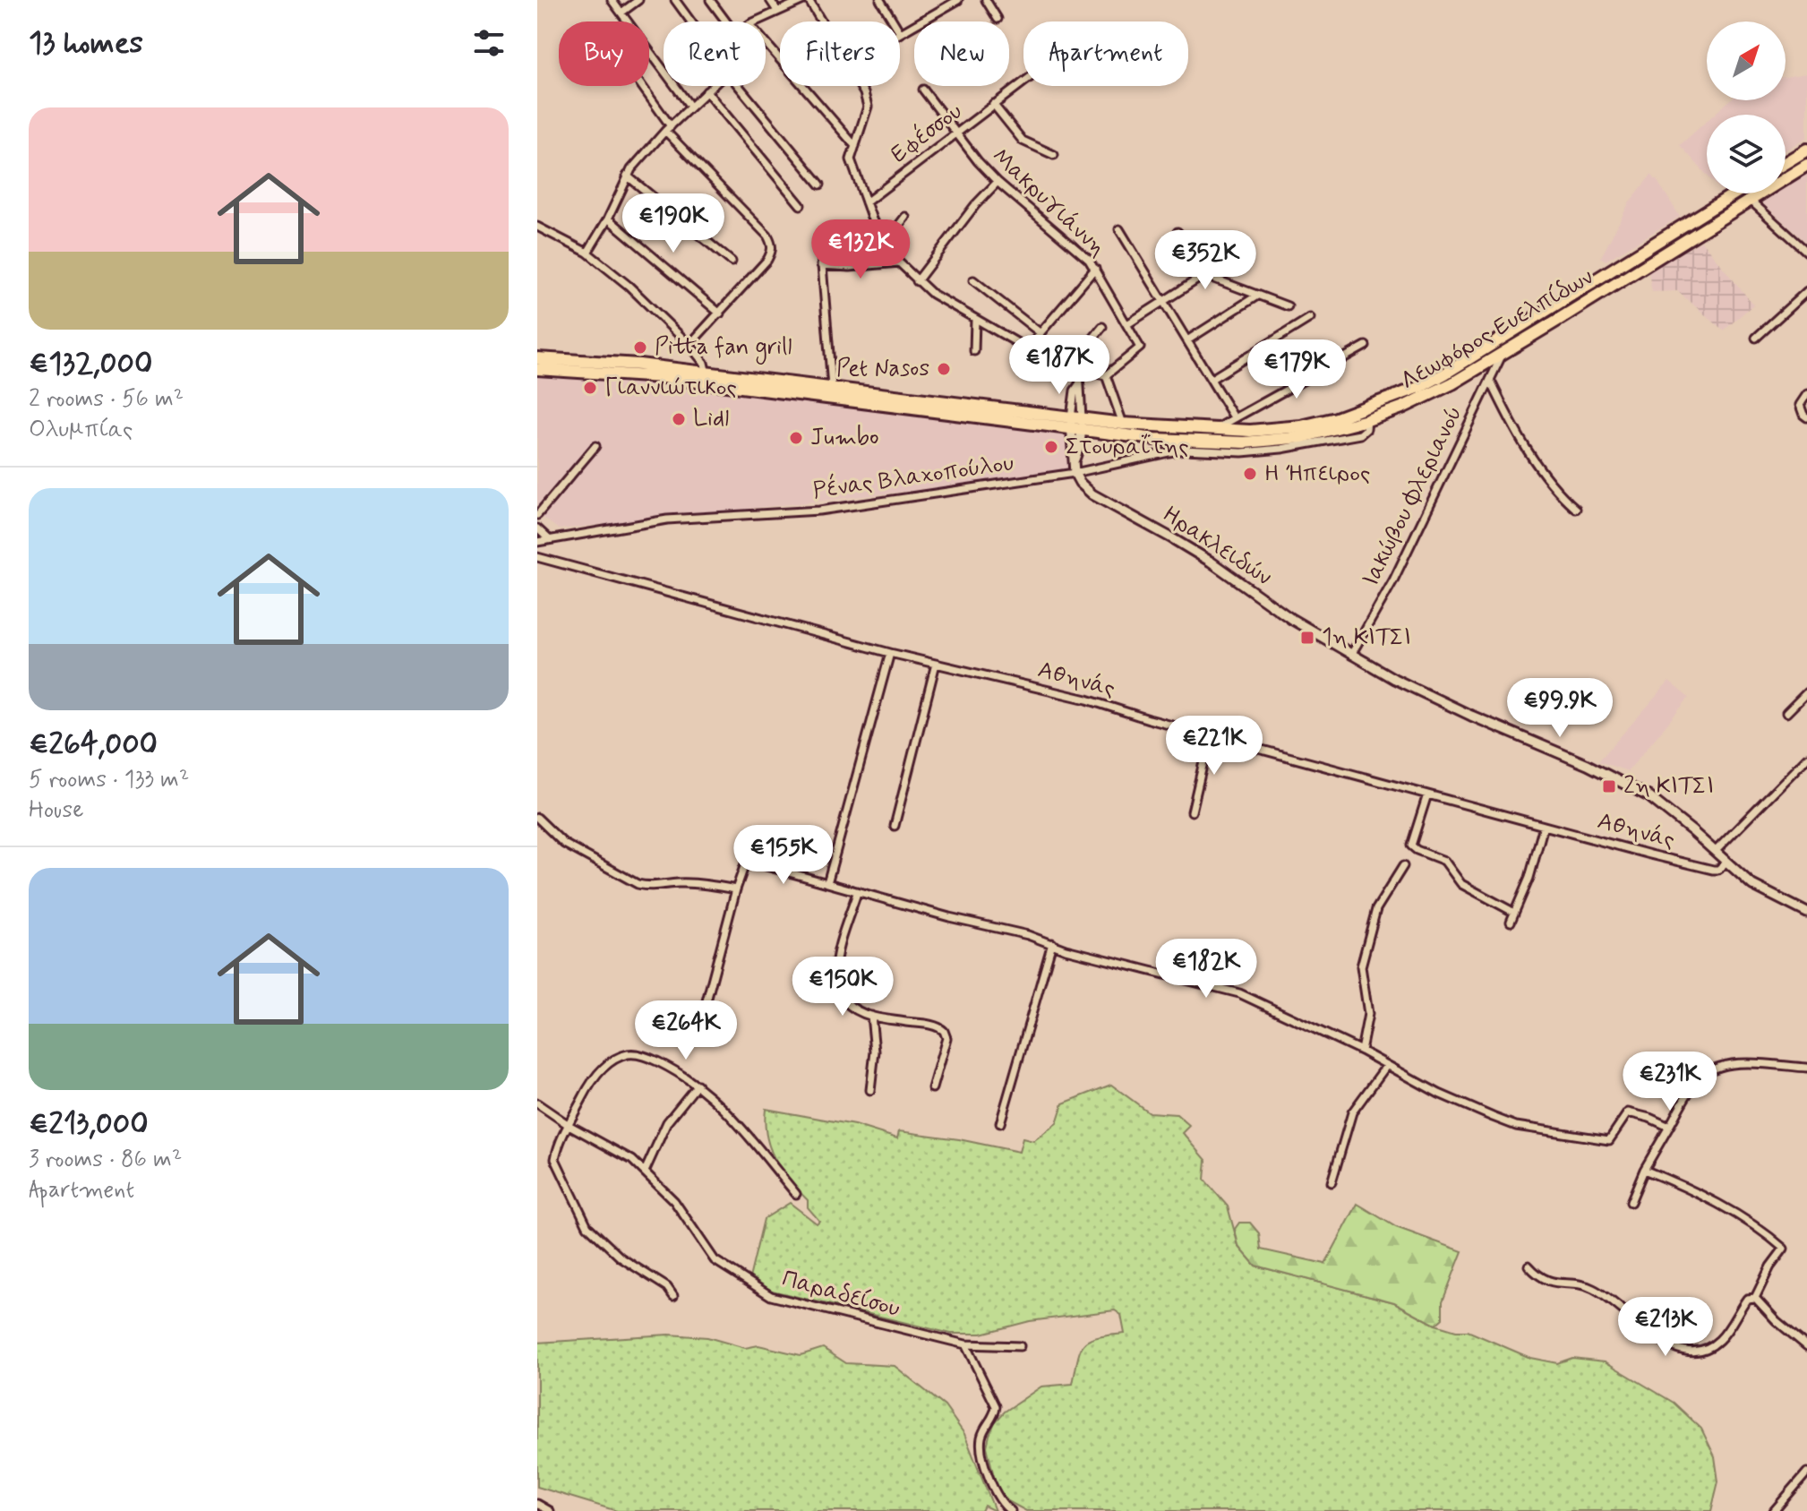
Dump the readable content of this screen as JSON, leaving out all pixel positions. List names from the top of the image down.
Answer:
{
  "streets": {
    "main road": ["Λεωφόρος Ευελπίδων"],
    "street": [
      "Εφέσσου",
      "Μακρυγιάννη",
      "Ρένας Βλαχοπούλου",
      "Ιακώβου Φλεριανού",
      "Ηρακλειδών",
      "Αθηνάς",
      "Παραδείσου"
    ]
  },
  "crossings": [
    ["Εφέσσου", "Μακρυγιάννη"],
    ["Λεωφόρος Ευελπίδων", "Ρένας Βλαχοπούλου"],
    ["Λεωφόρος Ευελπίδων", "Ιακώβου Φλεριανού"],
    ["Ρένας Βλαχοπούλου", "Ηρακλειδών"],
    ["Ιακώβου Φλεριανού", "Ηρακλειδών"],
    ["Ηρακλειδών", "Αθηνάς"]
  ],
  "places": {
    "other": [
      "Pitta fan grill",
      "Pet Nasos",
      "Γιαννιώτικος",
      "Lidl",
      "Jumbo",
      "Στουραΐτης",
      "Η Ήπειρος"
    ],
    "transit": ["1η ΚΙΤΣΙ", "2η ΚΙΤΣΙ"]
  },
  "north": "top right",
  "page": {
    "heading": "13 homes",
    "chip": [
      "Buy",
      "Rent",
      "Filters",
      "New",
      "Apartment"
    ],
    "list": [
      {
        "name": "€132,000",
        "note": "2 rooms · 56 m² · Ολυμπίας"
      },
      {
        "name": "€264,000",
        "note": "5 rooms · 133 m² · House"
      },
      {
        "name": "€213,000",
        "note": "3 rooms · 86 m² · Apartment"
      }
    ],
    "price": [
      "€190K",
      "€132K",
      "€352K",
      "€187K",
      "€179K",
      "€99.9K",
      "€221K",
      "€155K",
      "€182K",
      "€150K",
      "€264K",
      "€231K",
      "€213K"
    ]
  }
}
